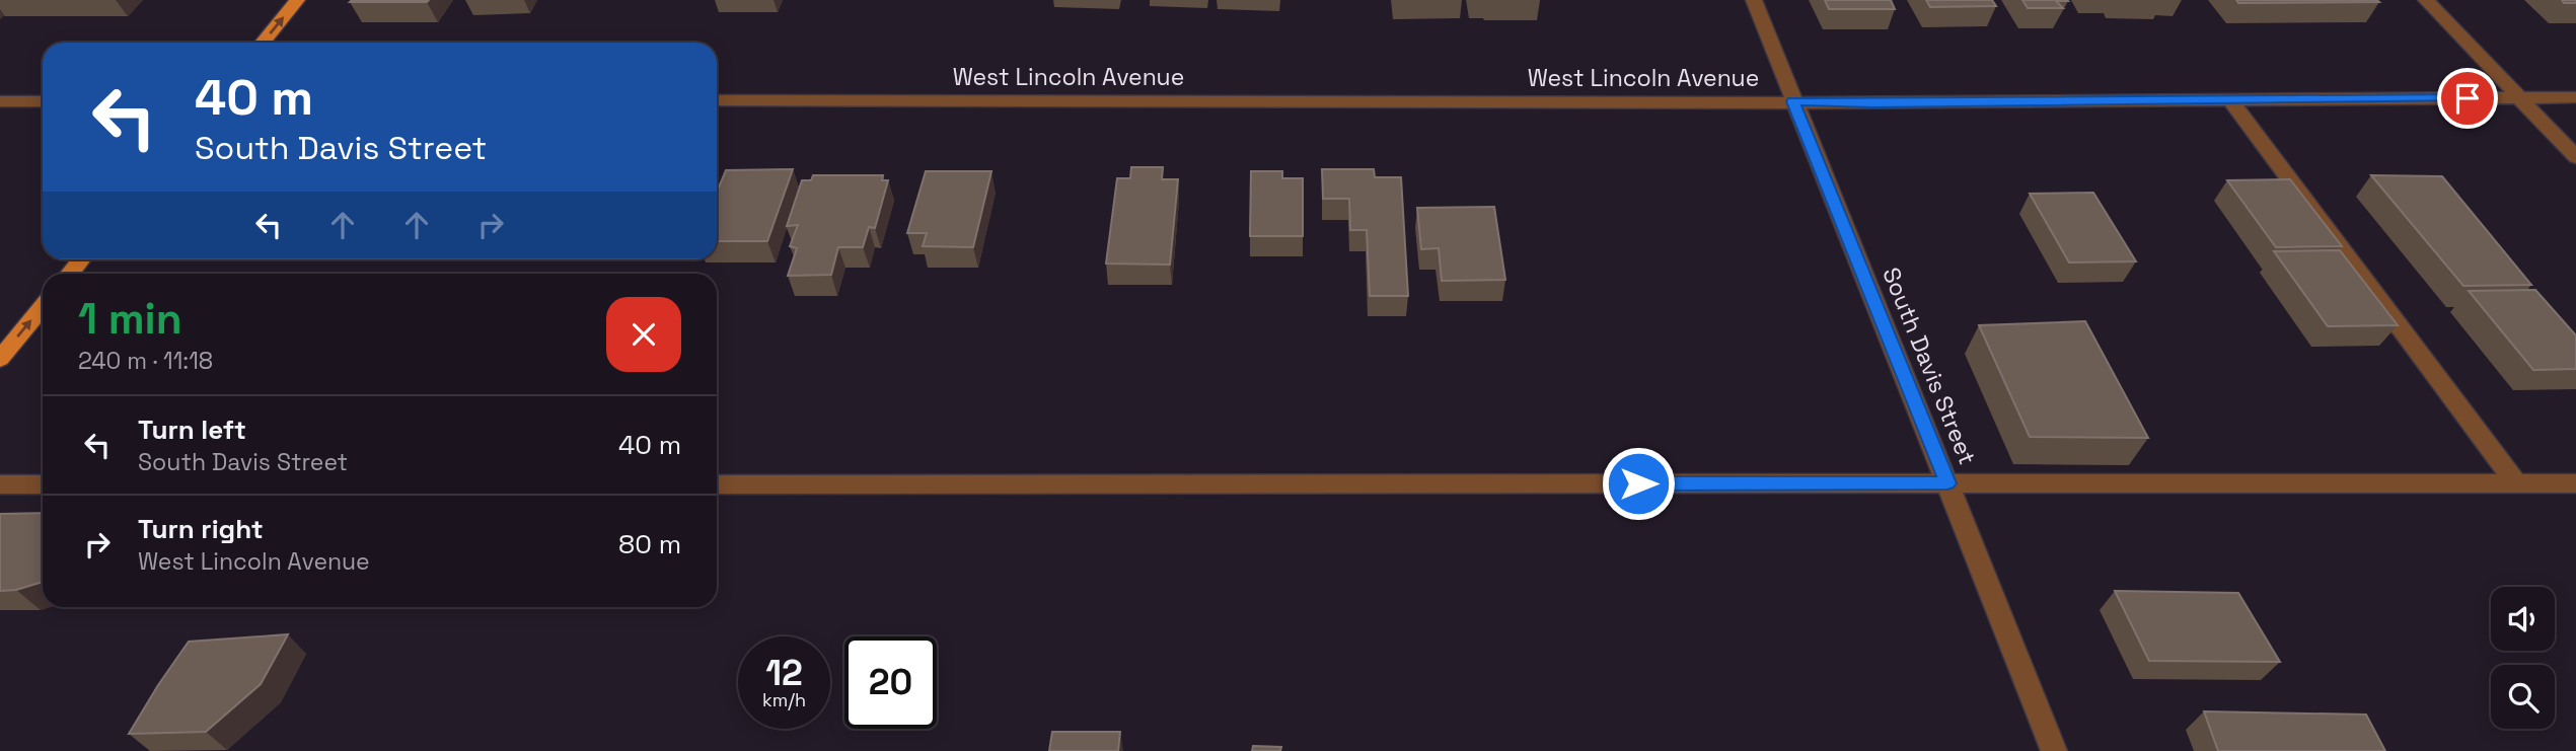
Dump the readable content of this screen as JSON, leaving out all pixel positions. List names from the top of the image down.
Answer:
{
  "streets": {
    "street": ["West Lincoln Avenue", "South Davis Street"]
  },
  "crossings": [
    ["West Lincoln Avenue", "South Davis Street"]
  ],
  "page": {
    "turn": ["40 m", "South Davis Street"],
    "heading": ["1 min", "240 m · 11:18"],
    "list": [
      {
        "name": "Turn left",
        "note": "South Davis Street",
        "value": "40 m"
      },
      {
        "name": "Turn right",
        "note": "West Lincoln Avenue",
        "value": "80 m"
      }
    ],
    "speed": "12 km/h",
    "limit": "20"
  }
}
